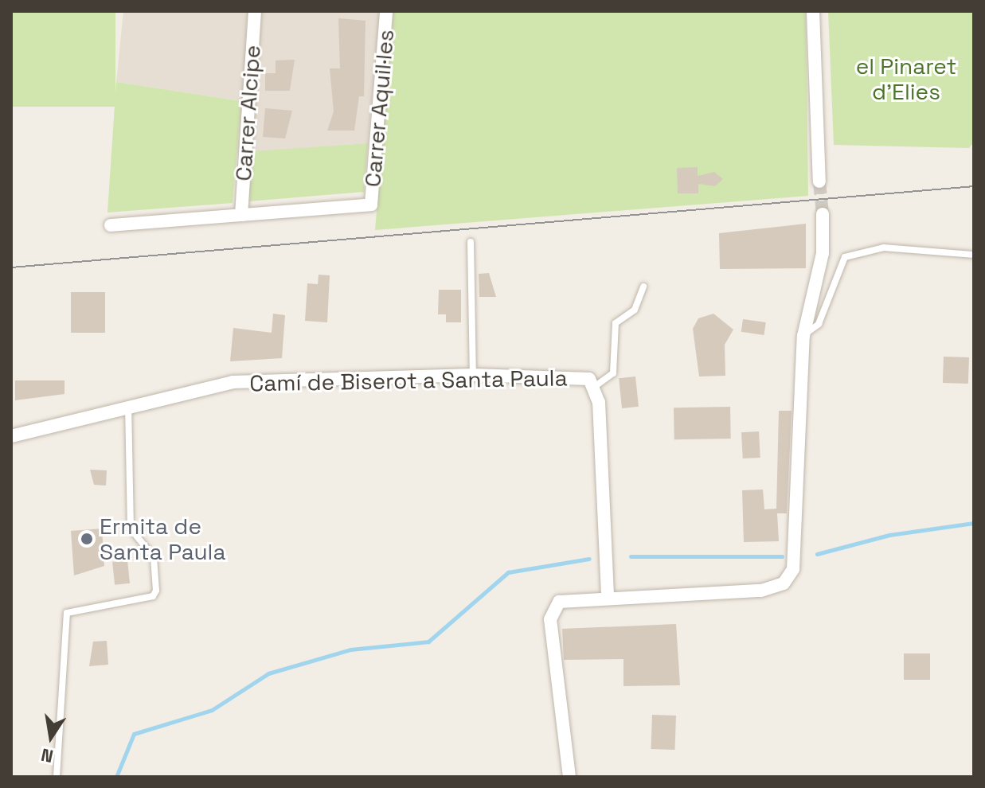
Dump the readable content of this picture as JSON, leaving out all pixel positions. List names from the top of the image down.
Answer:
{
  "streets": {
    "street": ["Carrer Aquil·les", "Carrer Alcipe", "Camí de Biserot a Santa Paula"]
  },
  "crossings": [
    ["Carrer Aquil·les", "Carrer Alcipe"]
  ],
  "parks": ["el Pinaret d'Elies"],
  "places": ["Ermita de Santa Paula"],
  "north": "bottom"
}
